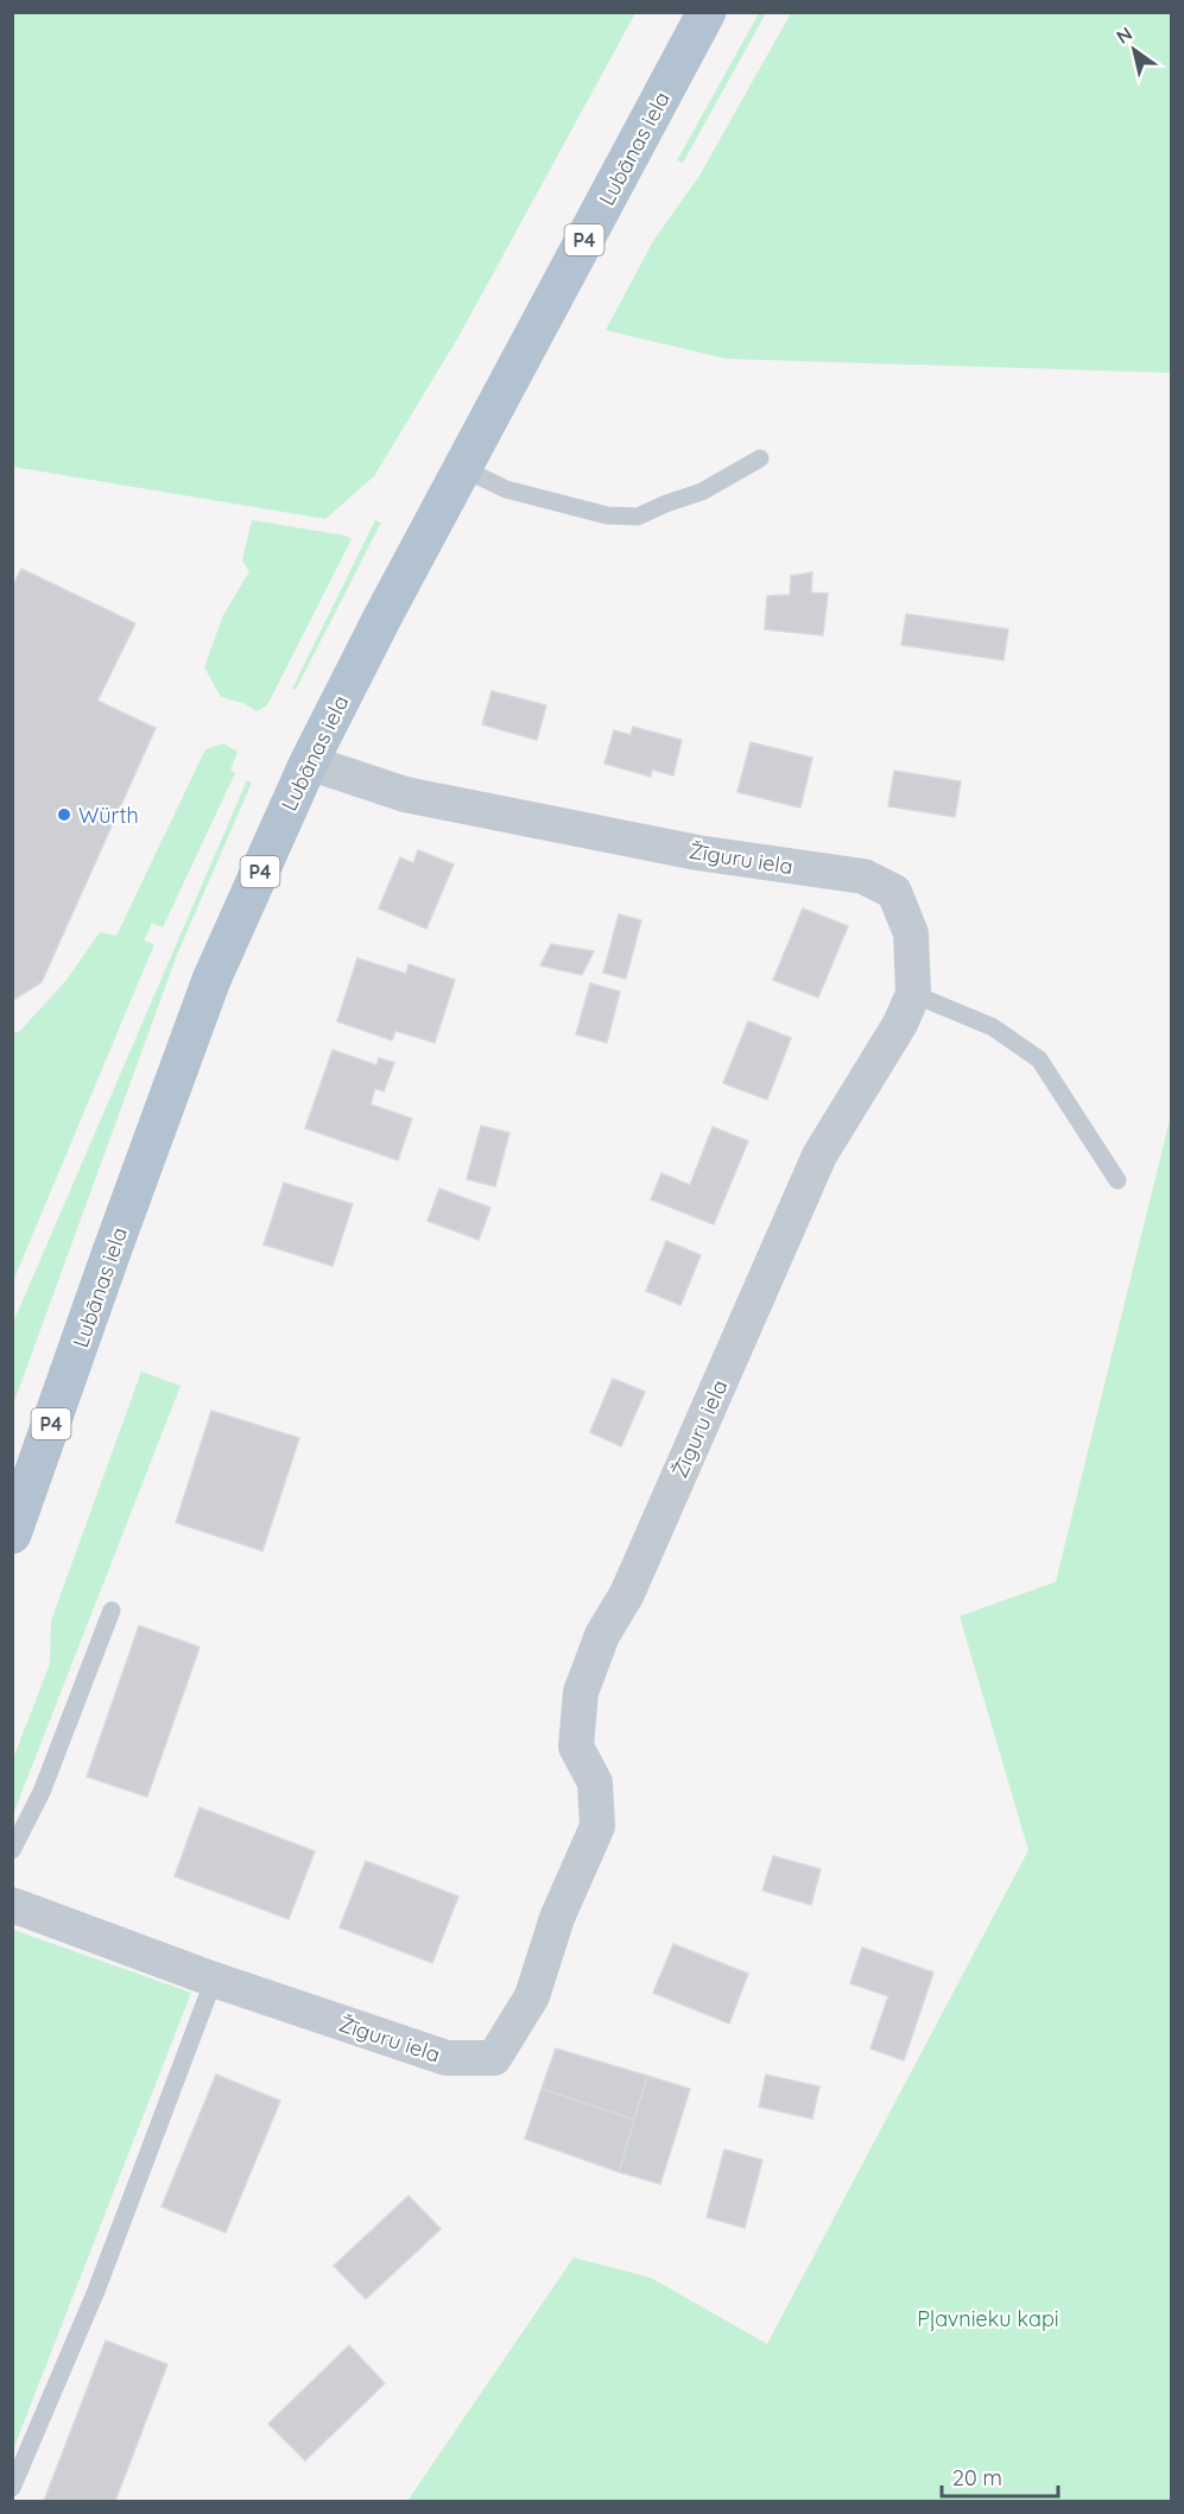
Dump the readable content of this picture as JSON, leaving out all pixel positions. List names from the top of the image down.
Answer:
{
  "streets": {
    "main road": ["Lubānas iela", "P4"],
    "street": ["Žīguru iela"]
  },
  "crossings": [
    ["Lubānas iela", "Žīguru iela"]
  ],
  "parks": ["Pļavnieku kapi"],
  "places": ["Würth"],
  "scale_bar": "20 m",
  "north": "top left"
}
